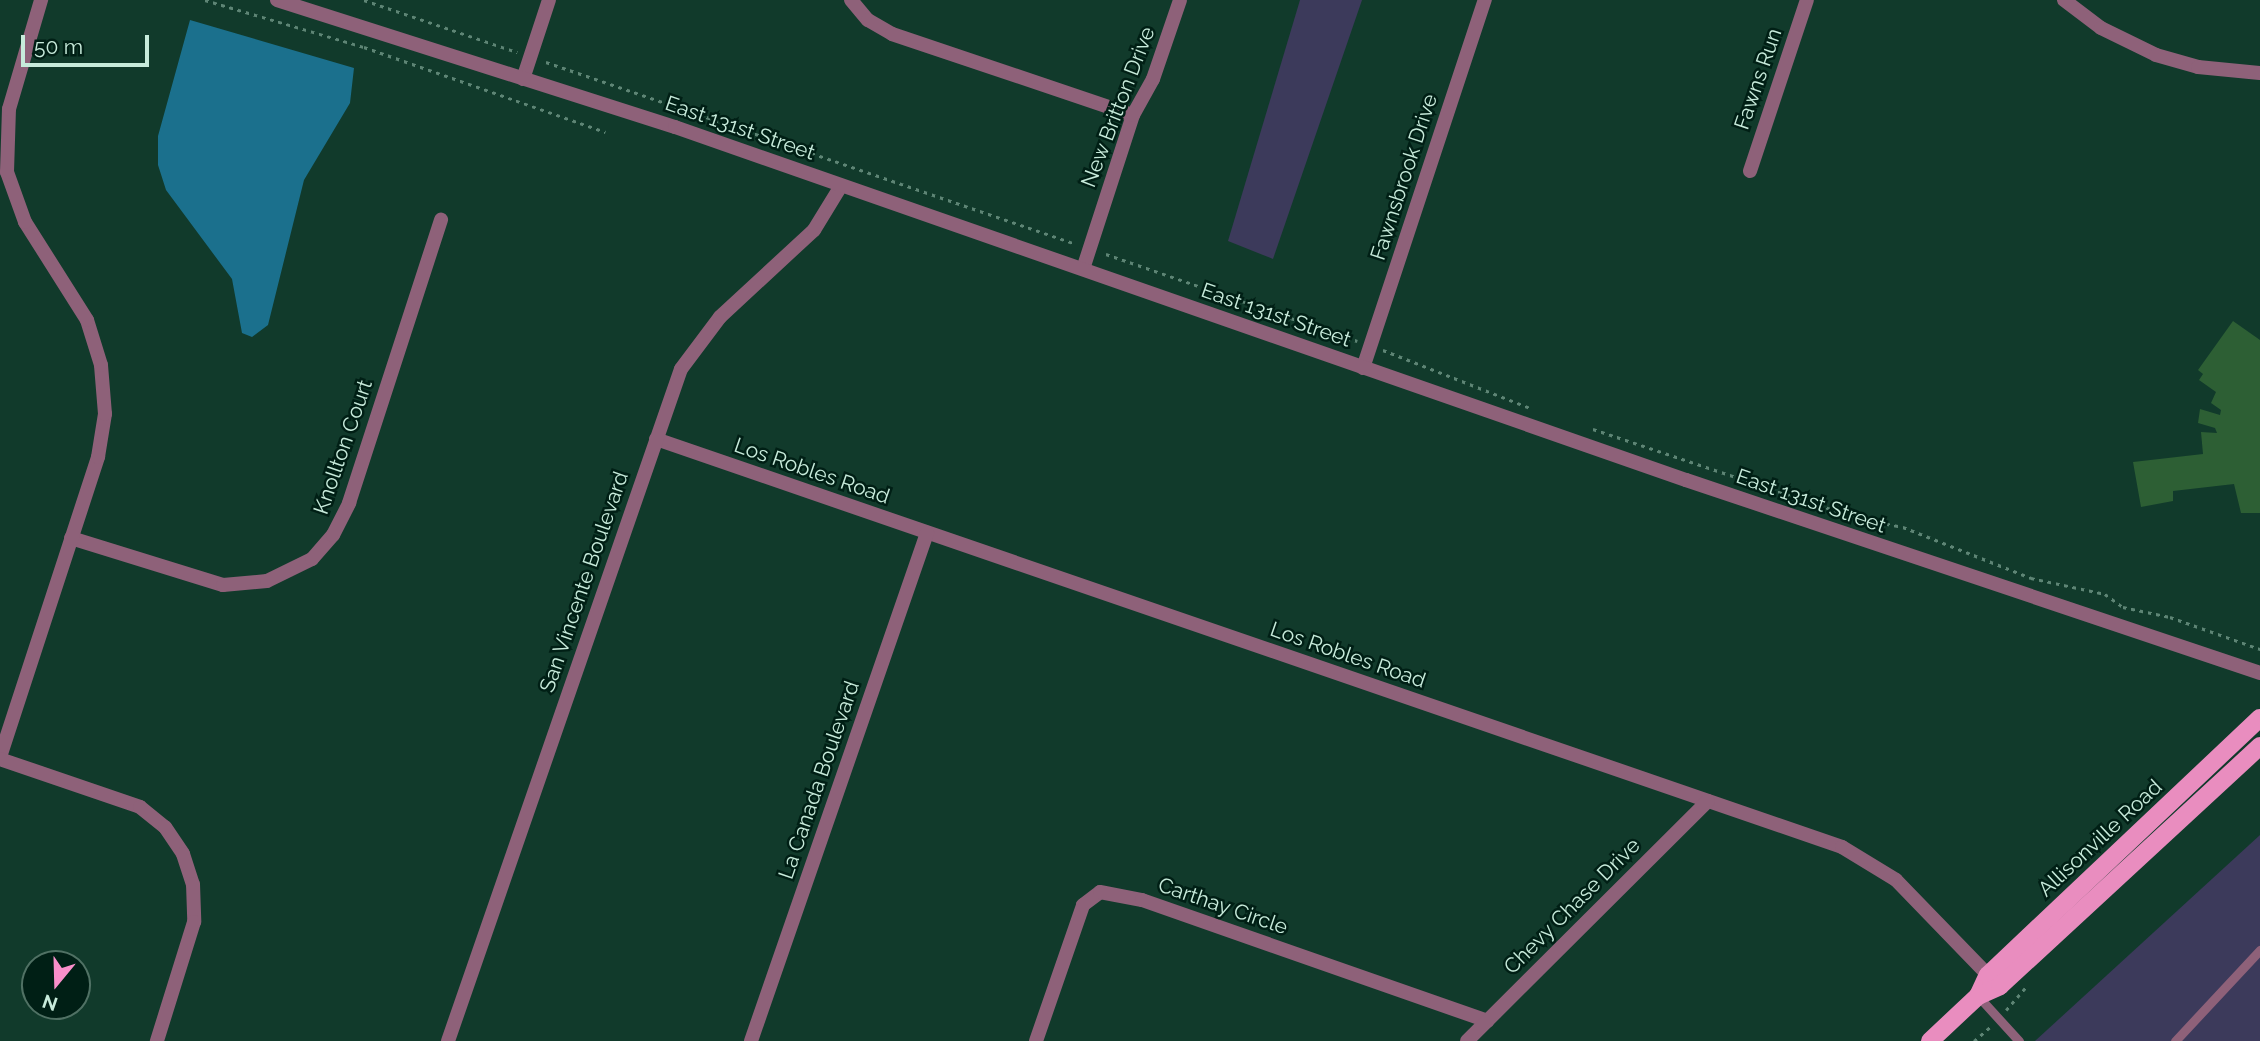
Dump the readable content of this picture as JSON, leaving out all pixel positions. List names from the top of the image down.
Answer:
{
  "streets": {
    "main road": ["Allisonville Road"],
    "street": [
      "Fawns Run",
      "New Britton Drive",
      "East 131st Street",
      "Fawnsbrook Drive",
      "Knollton Court",
      "Los Robles Road",
      "San Vincente Boulevard",
      "La Canada Boulevard",
      "Carthay Circle",
      "Chevy Chase Drive"
    ]
  },
  "crossings": [
    ["New Britton Drive", "East 131st Street"],
    ["East 131st Street", "Fawnsbrook Drive"],
    ["East 131st Street", "San Vincente Boulevard"],
    ["Los Robles Road", "San Vincente Boulevard"],
    ["Los Robles Road", "La Canada Boulevard"],
    ["Los Robles Road", "Allisonville Road"],
    ["Los Robles Road", "Chevy Chase Drive"],
    ["Carthay Circle", "Chevy Chase Drive"]
  ],
  "scale_bar": "50 m",
  "north": "bottom"
}
